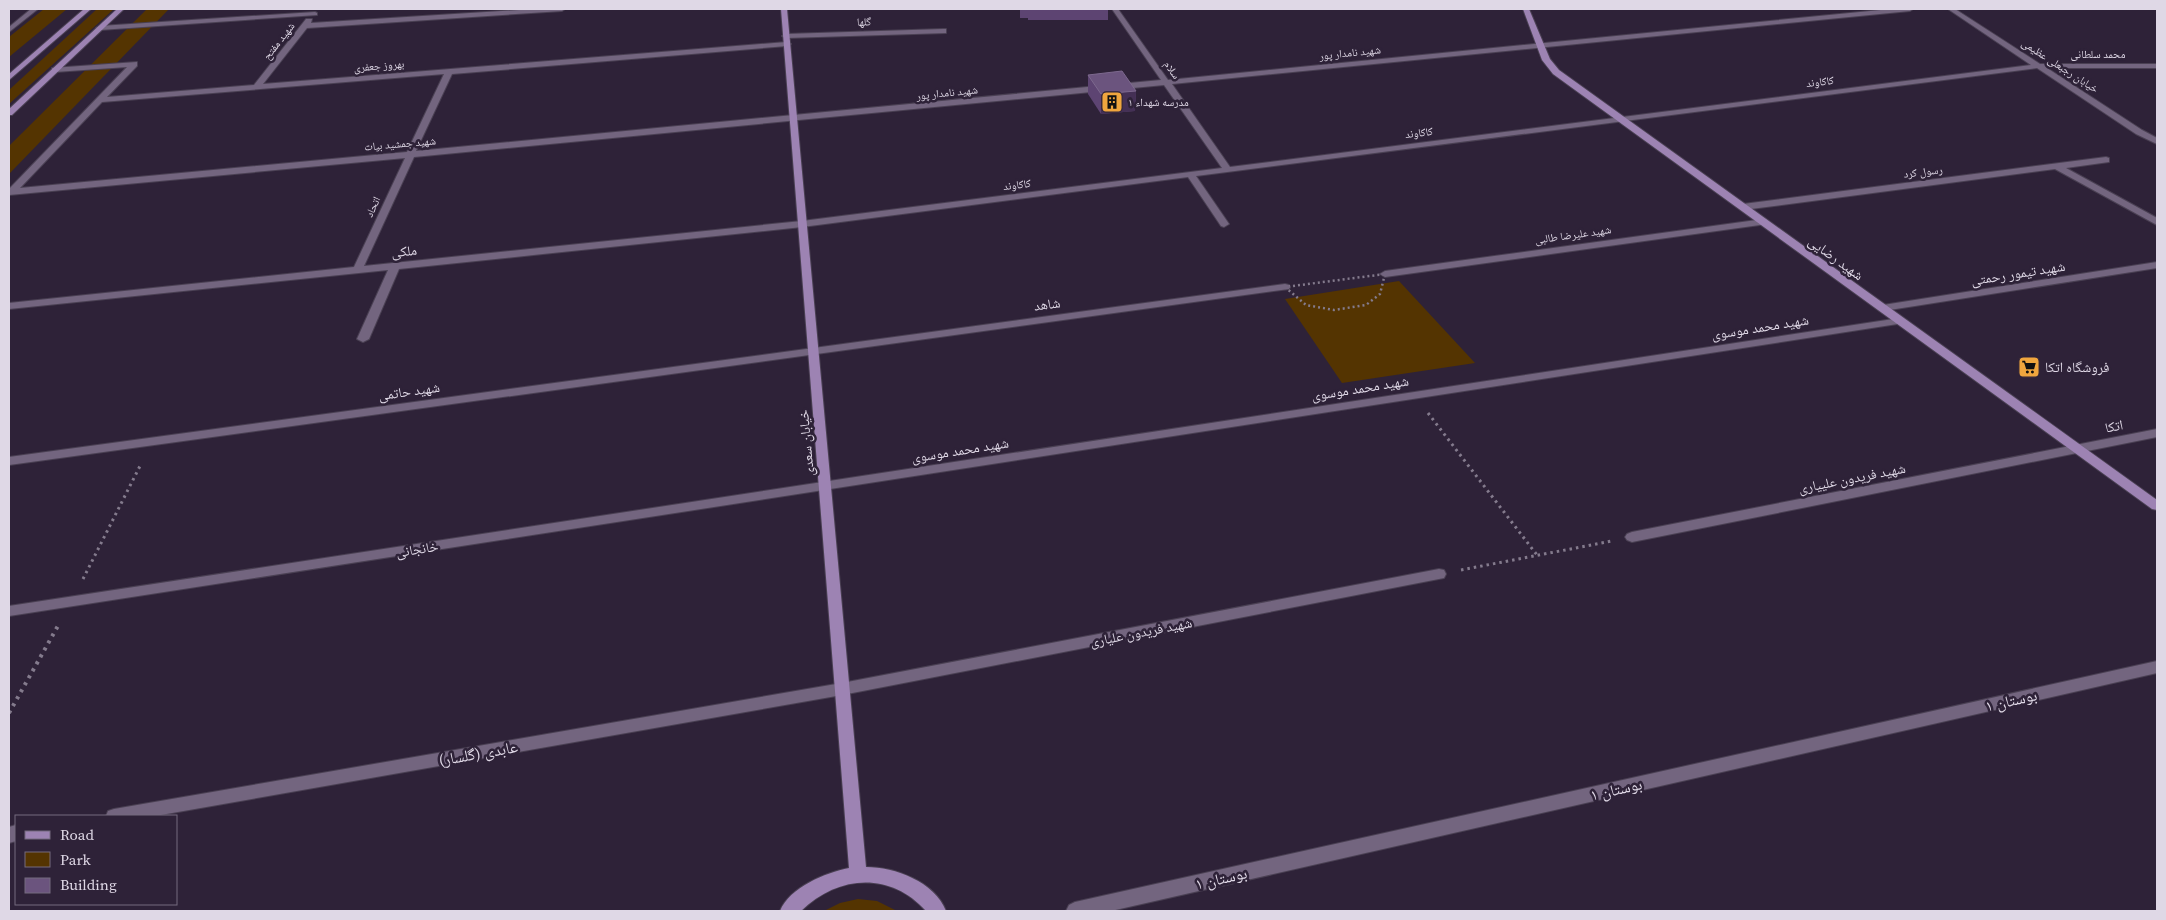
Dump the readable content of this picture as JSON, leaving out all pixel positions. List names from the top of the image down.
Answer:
{
  "streets": {
    "main road": ["شهید رضایی", "خیابان سعدی"],
    "street": [
      "گلها",
      "شهید مفتح",
      "شهید نامدار پور",
      "محمد سلطانی",
      "بهروز جعفری",
      "خیابان رجبعلی عظیمی",
      "سلام",
      "کاکاوند",
      "شهید جمشید بیات",
      "رسول کرد",
      "اتحاد",
      "شهید علیرضا طالبی",
      "ملکی",
      "شهید تیمور رحمتی",
      "شاهد",
      "شهید محمد موسوی",
      "شهید حاتمی",
      "اتکا",
      "شهید فریدون علییاری",
      "خانجانی",
      "شهید فریدون علیاری",
      "بوستان ۱",
      "عابدی (گلسار)"
    ]
  },
  "crossings": [
    ["گلها", "بهروز جعفری"],
    ["گلها", "خیابان سعدی"],
    ["شهید مفتح", "بهروز جعفری"],
    ["شهید نامدار پور", "سلام"],
    ["شهید نامدار پور", "شهید جمشید بیات"],
    ["شهید نامدار پور", "شهید رضایی"],
    ["شهید نامدار پور", "خیابان سعدی"],
    ["محمد سلطانی", "خیابان رجبعلی عظیمی"],
    ["محمد سلطانی", "کاکاوند"],
    ["بهروز جعفری", "اتحاد"],
    ["بهروز جعفری", "خیابان سعدی"],
    ["خیابان رجبعلی عظیمی", "کاکاوند"],
    ["سلام", "کاکاوند"],
    ["کاکاوند", "ملکی"],
    ["کاکاوند", "شهید رضایی"],
    ["کاکاوند", "خیابان سعدی"],
    ["شهید جمشید بیات", "اتحاد"],
    ["شهید جمشید بیات", "خیابان سعدی"],
    ["رسول کرد", "شهید رضایی"],
    ["اتحاد", "ملکی"],
    ["شهید علیرضا طالبی", "شهید رضایی"],
    ["ملکی", "خیابان سعدی"],
    ["شهید رضایی", "شهید تیمور رحمتی"],
    ["شهید رضایی", "شهید محمد موسوی"],
    ["شهید رضایی", "اتکا"],
    ["شهید رضایی", "شهید فریدون علییاری"],
    ["شاهد", "شهید حاتمی"],
    ["شاهد", "خیابان سعدی"],
    ["شهید محمد موسوی", "خیابان سعدی"],
    ["شهید محمد موسوی", "خانجانی"],
    ["شهید حاتمی", "خیابان سعدی"],
    ["اتکا", "شهید فریدون علییاری"],
    ["خیابان سعدی", "خانجانی"],
    ["خیابان سعدی", "شهید فریدون علیاری"],
    ["خیابان سعدی", "عابدی (گلسار)"],
    ["شهید فریدون علیاری", "عابدی (گلسار)"]
  ],
  "places": {
    "building": ["مدرسه شهداء ۱"],
    "supermarket": ["فروشگاه اتکا"]
  },
  "legend": ["Road", "Park", "Building"]
}
